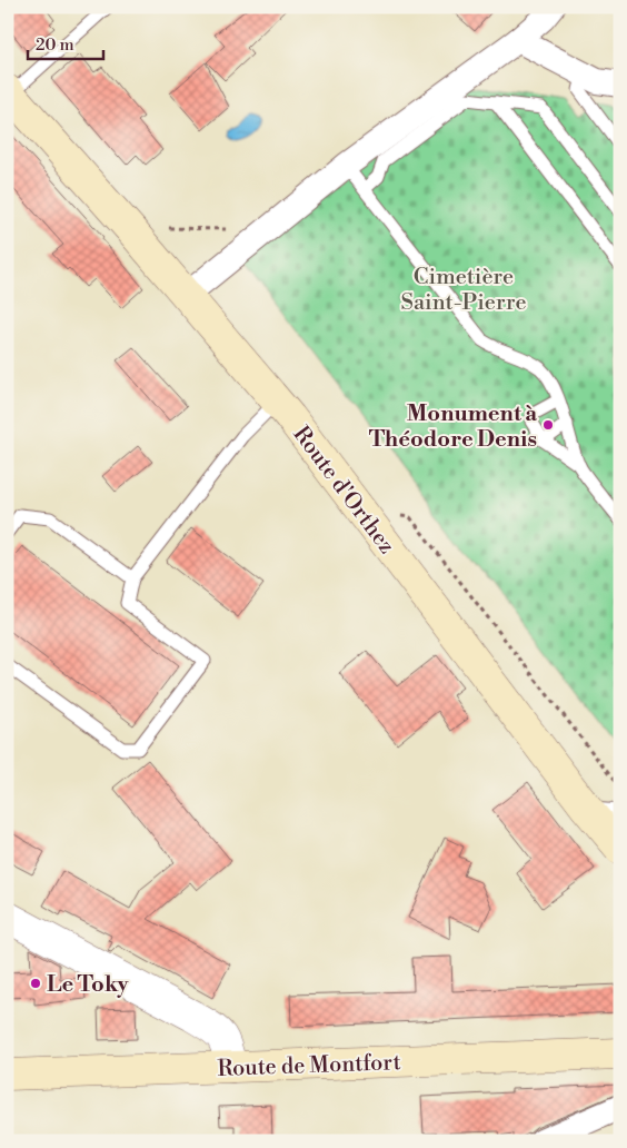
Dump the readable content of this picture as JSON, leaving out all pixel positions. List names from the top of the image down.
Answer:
{
  "streets": {
    "main road": ["Route d'Orthez", "Route de Montfort"]
  },
  "parks": ["Cimetière Saint-Pierre"],
  "places": ["Monument à Théodore Denis", "Le Toky"],
  "scale_bar": "20 m"
}
